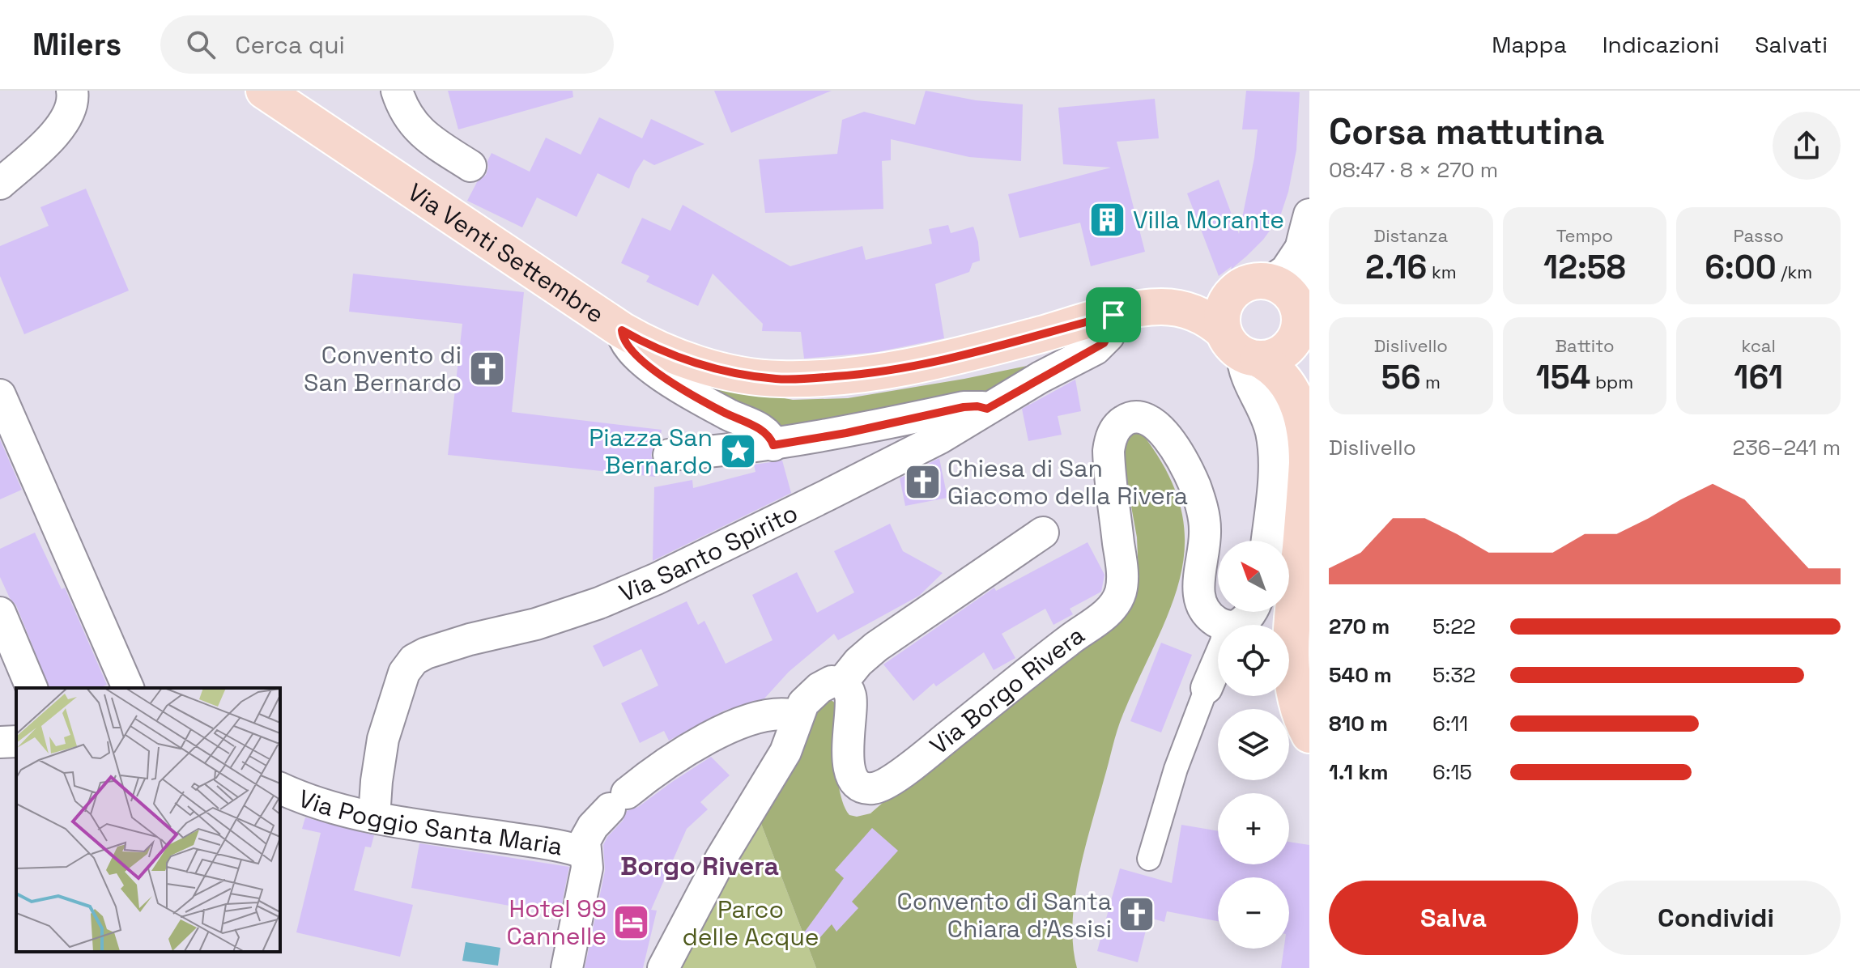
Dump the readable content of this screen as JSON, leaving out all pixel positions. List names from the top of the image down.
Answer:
{
  "streets": {
    "main road": ["Via Venti Settembre"],
    "street": ["Via Santo Spirito", "Via Borgo Rivera", "Via Poggio Santa Maria"]
  },
  "crossings": [
    ["Via Venti Settembre", "Via Santo Spirito"],
    ["Via Santo Spirito", "Via Poggio Santa Maria"]
  ],
  "districts": ["Borgo Rivera"],
  "parks": ["Parco delle Acque"],
  "places": {
    "building": ["Villa Morante"],
    "church": ["Convento di San Bernardo", "Chiesa di San Giacomo della Rivera", "Convento di Santa Chiara d'Assisi"],
    "place": ["Piazza San Bernardo"],
    "hotel": ["Hotel 99 Cannelle"]
  },
  "north": "top left",
  "page": {
    "header": "Milers",
    "search": "Cerca qui",
    "nav": ["Mappa", "Indicazioni", "Salvati"],
    "heading": ["Corsa mattutina", "08:47 · 8 × 270 m"],
    "stats": [
      ["Distanza", "2.16 km"],
      ["Tempo", "12:58"],
      ["Passo", "6:00 /km"],
      ["Dislivello", "56 m"],
      ["Battito", "154 bpm"],
      ["kcal", "161"]
    ],
    "chart": ["Dislivello", "236–241 m"],
    "map_buttons": ["+", "−"],
    "list": [
      {
        "name": "270 m",
        "note": "5:22"
      },
      {
        "name": "540 m",
        "note": "5:32"
      },
      {
        "name": "810 m",
        "note": "6:11"
      },
      {
        "name": "1.1 km",
        "note": "6:15"
      }
    ],
    "buttons": ["Salva", "Condividi"]
  }
}
